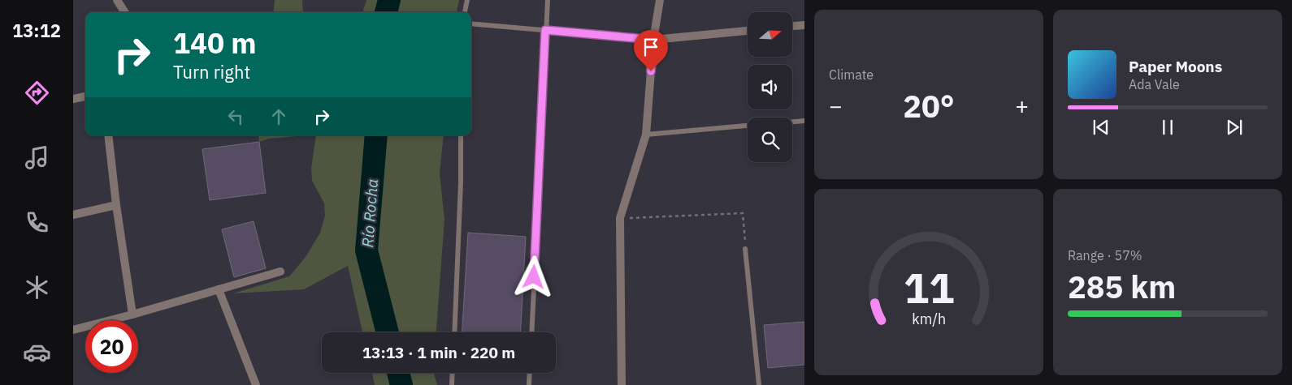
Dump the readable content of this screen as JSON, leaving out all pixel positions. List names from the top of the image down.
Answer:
{
  "water": ["Río Rocha"],
  "north": "right",
  "page": {
    "tabs": "13:12",
    "tile": [
      "Climate",
      ["Range · 57%", "285 km"]
    ],
    "turn": ["140 m", "Turn right"],
    "song": ["Paper Moons", "Ada Vale"],
    "heat": ["−", "20°", "+"],
    "limit": "20",
    "trip": "13:13 · 1 min · 220 m",
    "gauge": ["11", "km/h"]
  }
}
